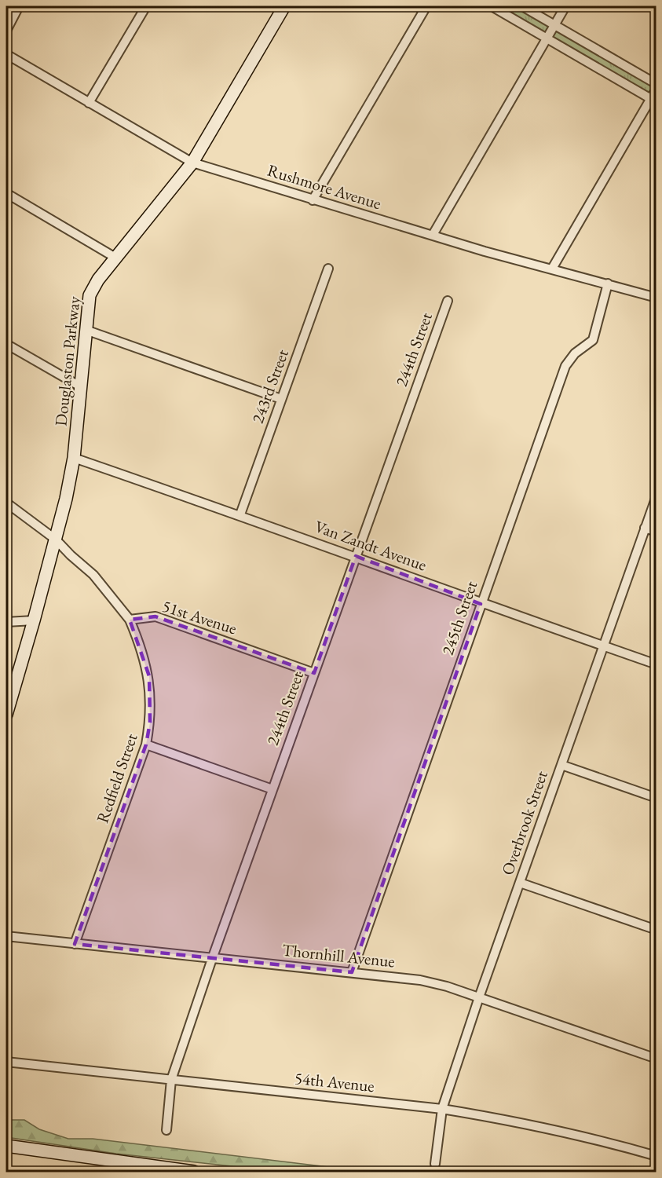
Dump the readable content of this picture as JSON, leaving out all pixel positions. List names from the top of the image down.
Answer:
{
  "streets": {
    "main road": ["Douglaston Parkway"],
    "street": [
      "Rushmore Avenue",
      "244th Street",
      "243rd Street",
      "Van Zandt Avenue",
      "51st Avenue",
      "245th Street",
      "Redfield Street",
      "Overbrook Street",
      "Thornhill Avenue",
      "54th Avenue"
    ]
  },
  "crossings": [
    ["Rushmore Avenue", "Douglaston Parkway"],
    ["Rushmore Avenue", "245th Street"],
    ["244th Street", "Van Zandt Avenue"],
    ["244th Street", "51st Avenue"],
    ["244th Street", "Thornhill Avenue"],
    ["244th Street", "54th Avenue"],
    ["Douglaston Parkway", "Van Zandt Avenue"],
    ["243rd Street", "Van Zandt Avenue"],
    ["Van Zandt Avenue", "245th Street"],
    ["Van Zandt Avenue", "Overbrook Street"],
    ["51st Avenue", "Redfield Street"],
    ["245th Street", "Thornhill Avenue"],
    ["Redfield Street", "Thornhill Avenue"],
    ["Overbrook Street", "Thornhill Avenue"],
    ["Overbrook Street", "54th Avenue"]
  ]
}
